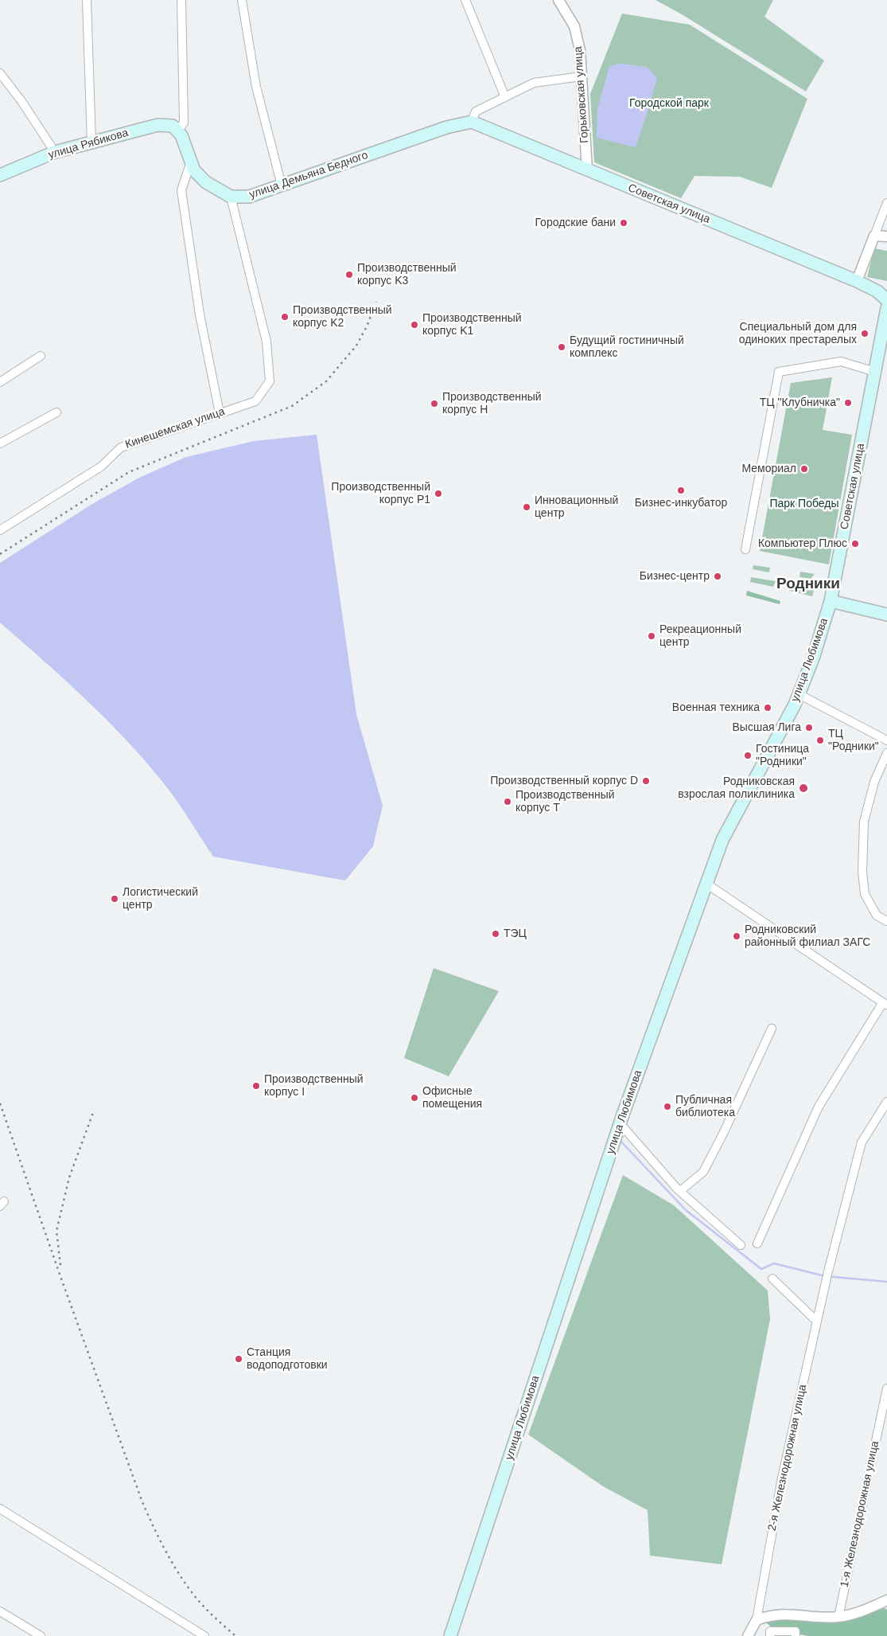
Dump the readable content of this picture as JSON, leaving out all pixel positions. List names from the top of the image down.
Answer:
{
  "streets": {
    "main road": [
      "улица Рябикова",
      "улица Демьяна Бедного",
      "Советская улица",
      "улица Любимова"
    ],
    "street": [
      "Горьковская улица",
      "Кинешемская улица",
      "2-я Железнодорожная улица",
      "1-я Железнодорожная улица"
    ]
  },
  "crossings": [
    ["Горьковская улица", "Советская улица"],
    ["улица Демьяна Бедного", "Советская улица"],
    ["улица Демьяна Бедного", "Кинешемская улица"],
    ["Советская улица", "улица Любимова"]
  ],
  "districts": ["Родники"],
  "parks": ["Городской парк", "Парк Победы"],
  "places": [
    "Городские бани",
    "Производственный корпус K3",
    "Производственный корпус K2",
    "Производственный корпус K1",
    "Специальный дом для одиноких престарелых",
    "Будущий гостиничный комплекс",
    "ТЦ \"Клубничка\"",
    "Производственный корпус H",
    "Мемориал",
    "Бизнес-инкубатор",
    "Производственный корпус P1",
    "Инновационный центр",
    "Компьютер Плюс",
    "Бизнес-центр",
    "Рекреационный центр",
    "Военная техника",
    "Высшая Лига",
    "ТЦ \"Родники\"",
    "Гостиница \"Родники\"",
    "Производственный корпус D",
    "Родниковская взрослая поликлиника",
    "Производственный корпус T",
    "Логистический центр",
    "ТЭЦ",
    "Родниковский районный филиал ЗАГС",
    "Производственный корпус I",
    "Офисные помещения",
    "Публичная библиотека",
    "Станция водоподготовки"
  ]
}
